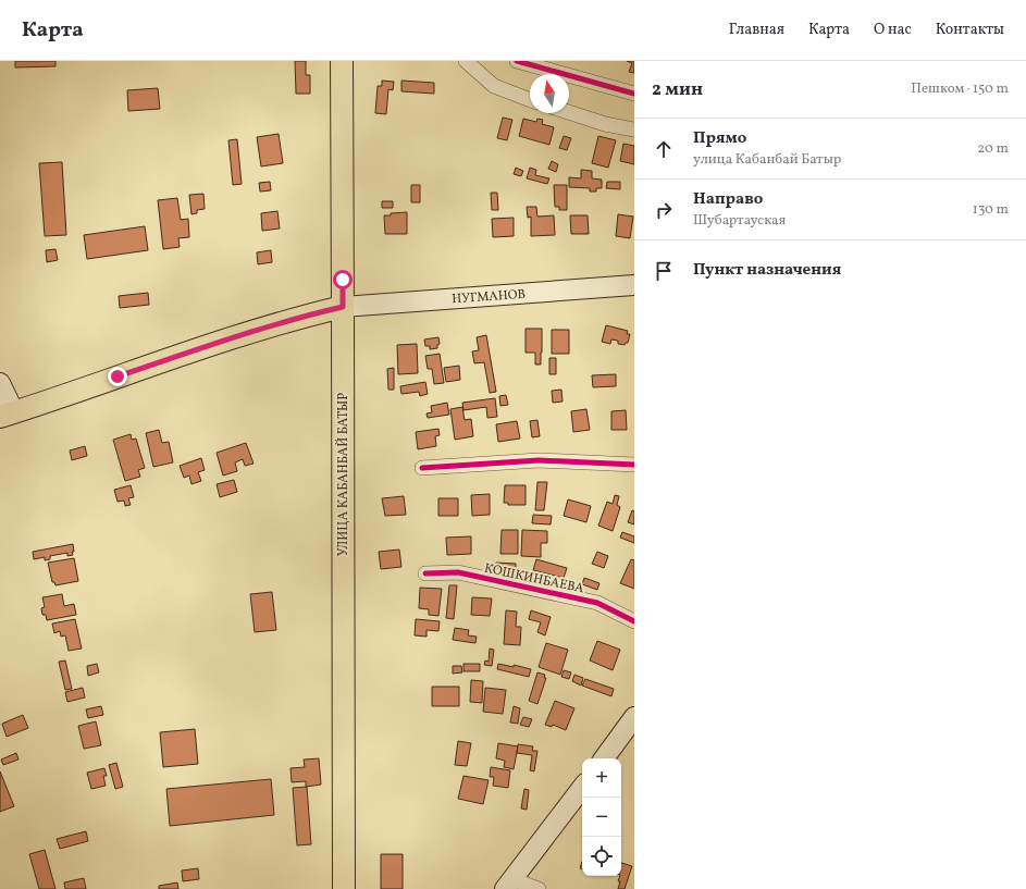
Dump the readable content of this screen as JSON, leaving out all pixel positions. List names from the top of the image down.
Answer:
{
  "streets": {
    "main road": ["НУГМАНОВ", "УЛИЦА КАБАНБАЙ БАТЫР"],
    "street": ["КОШКИНБАЕВА"]
  },
  "crossings": [
    ["НУГМАНОВ", "УЛИЦА КАБАНБАЙ БАТЫР"]
  ],
  "north": "top",
  "page": {
    "header": "Карта",
    "nav": [
      "Главная",
      "Карта",
      "О нас",
      "Контакты"
    ],
    "heading": ["2 мин", "Пешком · 150 m"],
    "list": [
      ["Прямо", "улица Кабанбай Батыр", "20 m"],
      ["Направо", "Шубартауская", "130 m"],
      "Пункт назначения"
    ],
    "map_buttons": ["+", "−"]
  }
}
